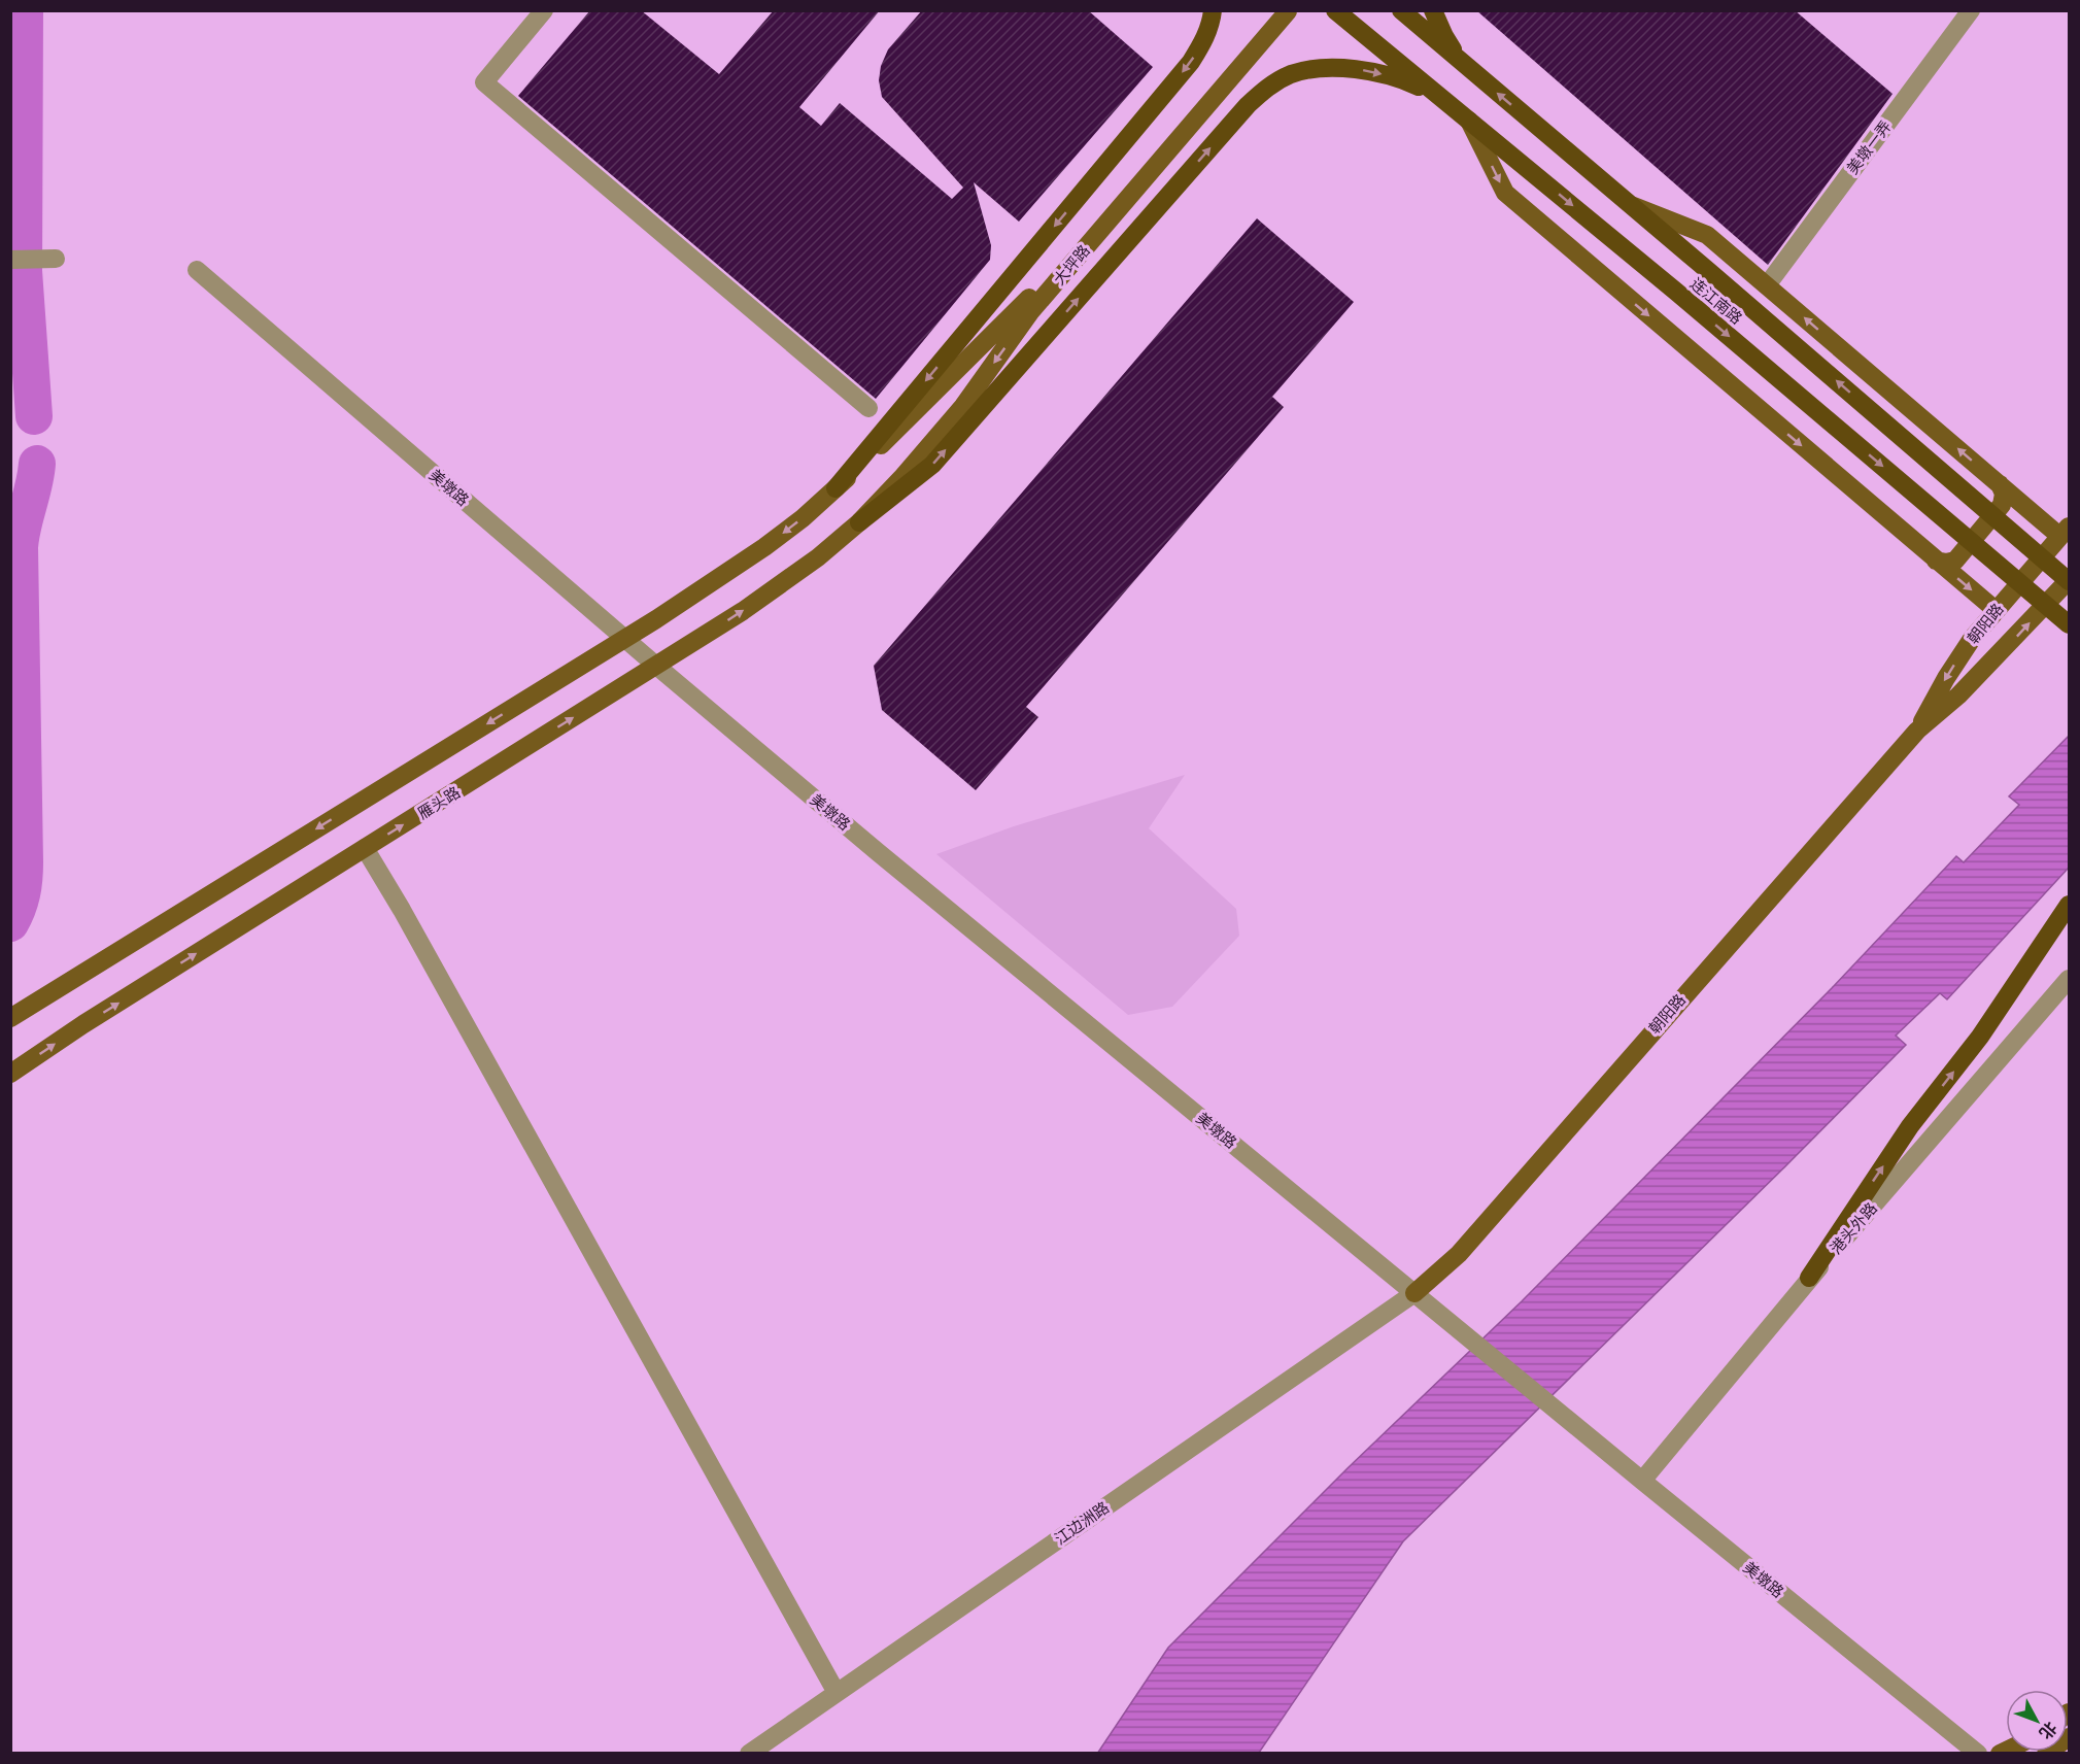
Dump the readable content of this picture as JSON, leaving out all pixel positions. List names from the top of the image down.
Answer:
{
  "streets": {
    "highway": ["连江南路"],
    "main road": ["大坪路", "朝阳路", "雁头路"],
    "street": [
      "美墩一弄",
      "美墩路",
      "港头外路",
      "江边洲路"
    ]
  },
  "crossings": [
    ["大坪路", "雁头路"],
    ["连江南路", "朝阳路"],
    ["美墩路", "朝阳路"],
    ["美墩路", "雁头路"],
    ["美墩路", "港头外路"],
    ["美墩路", "江边洲路"],
    ["朝阳路", "江边洲路"]
  ],
  "north": "bottom right"
}
